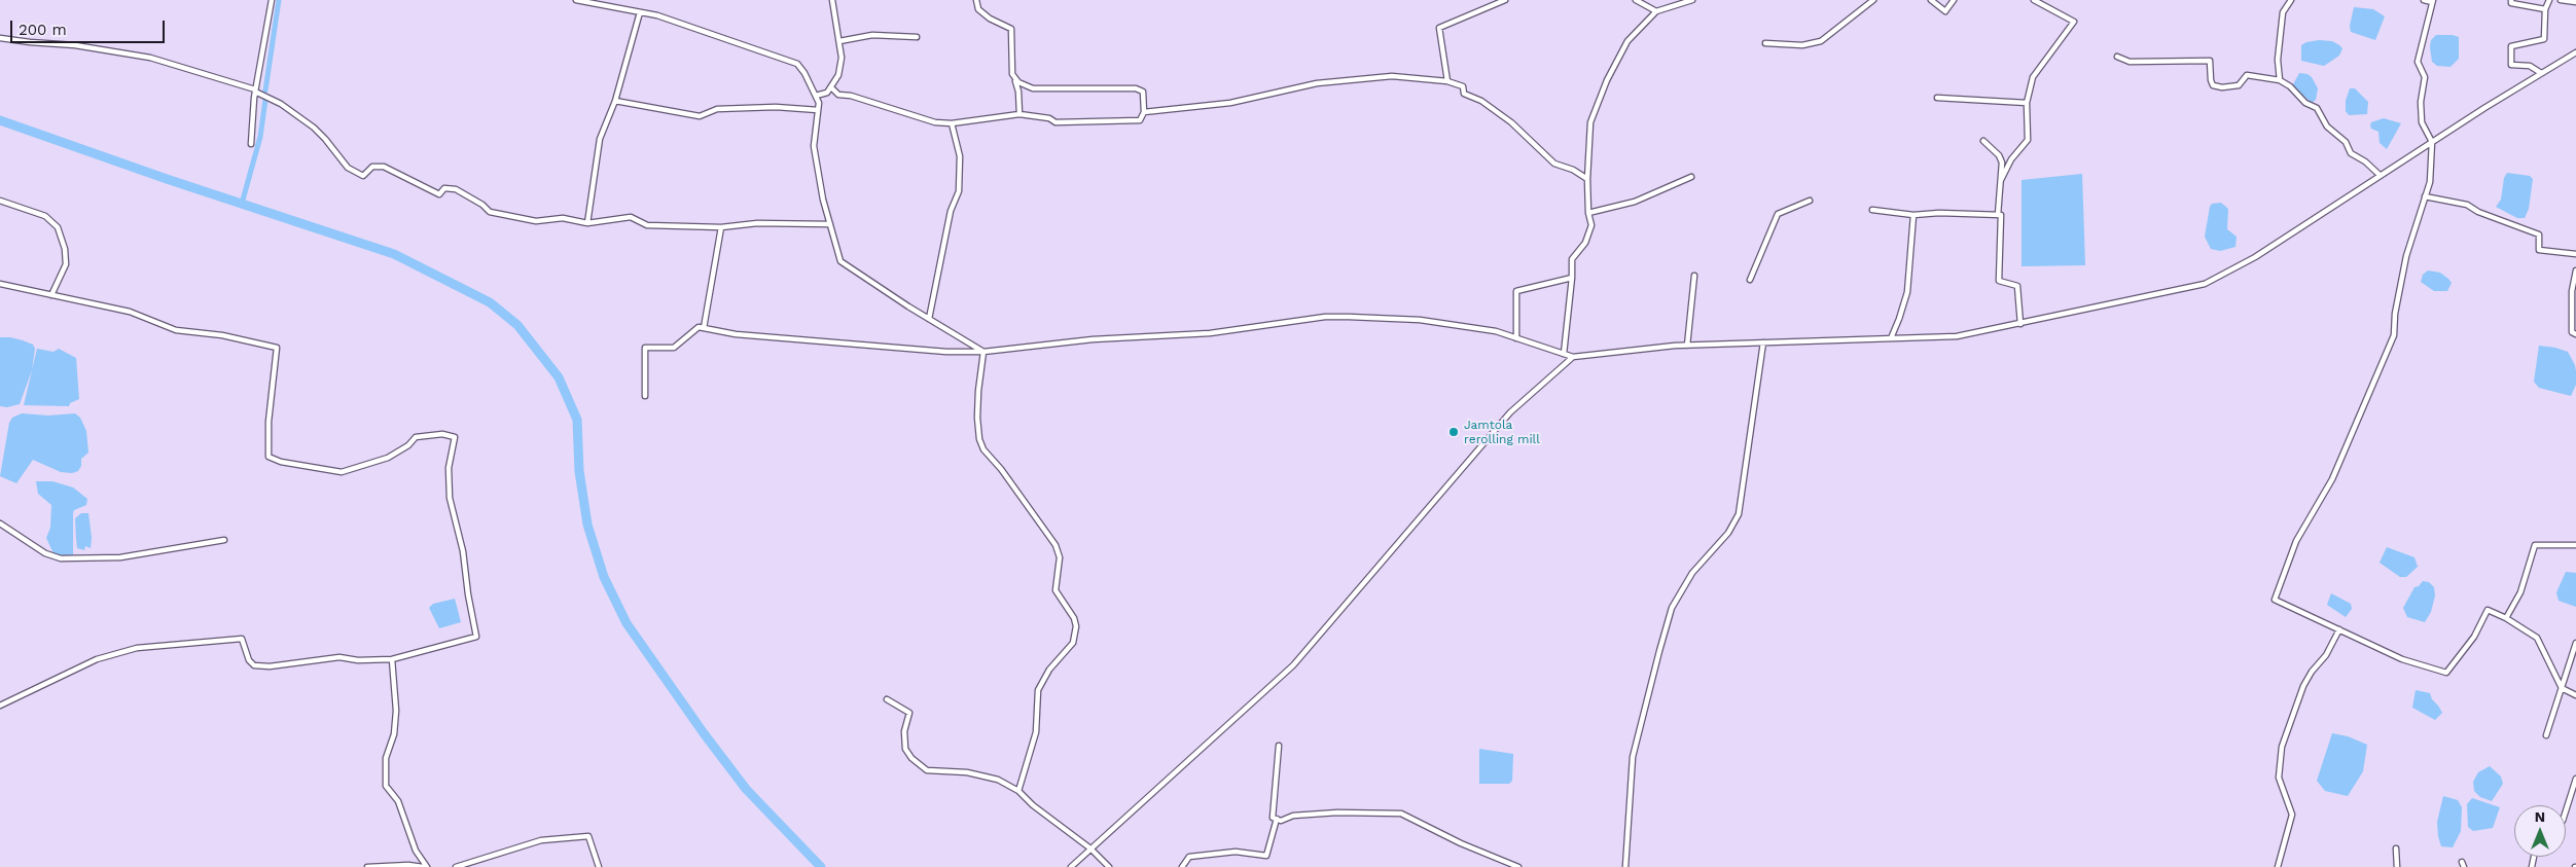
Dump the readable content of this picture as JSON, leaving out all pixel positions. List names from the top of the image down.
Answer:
{
  "places": ["Jamtola rerolling mill"],
  "scale_bar": "200 m",
  "north": "top"
}
